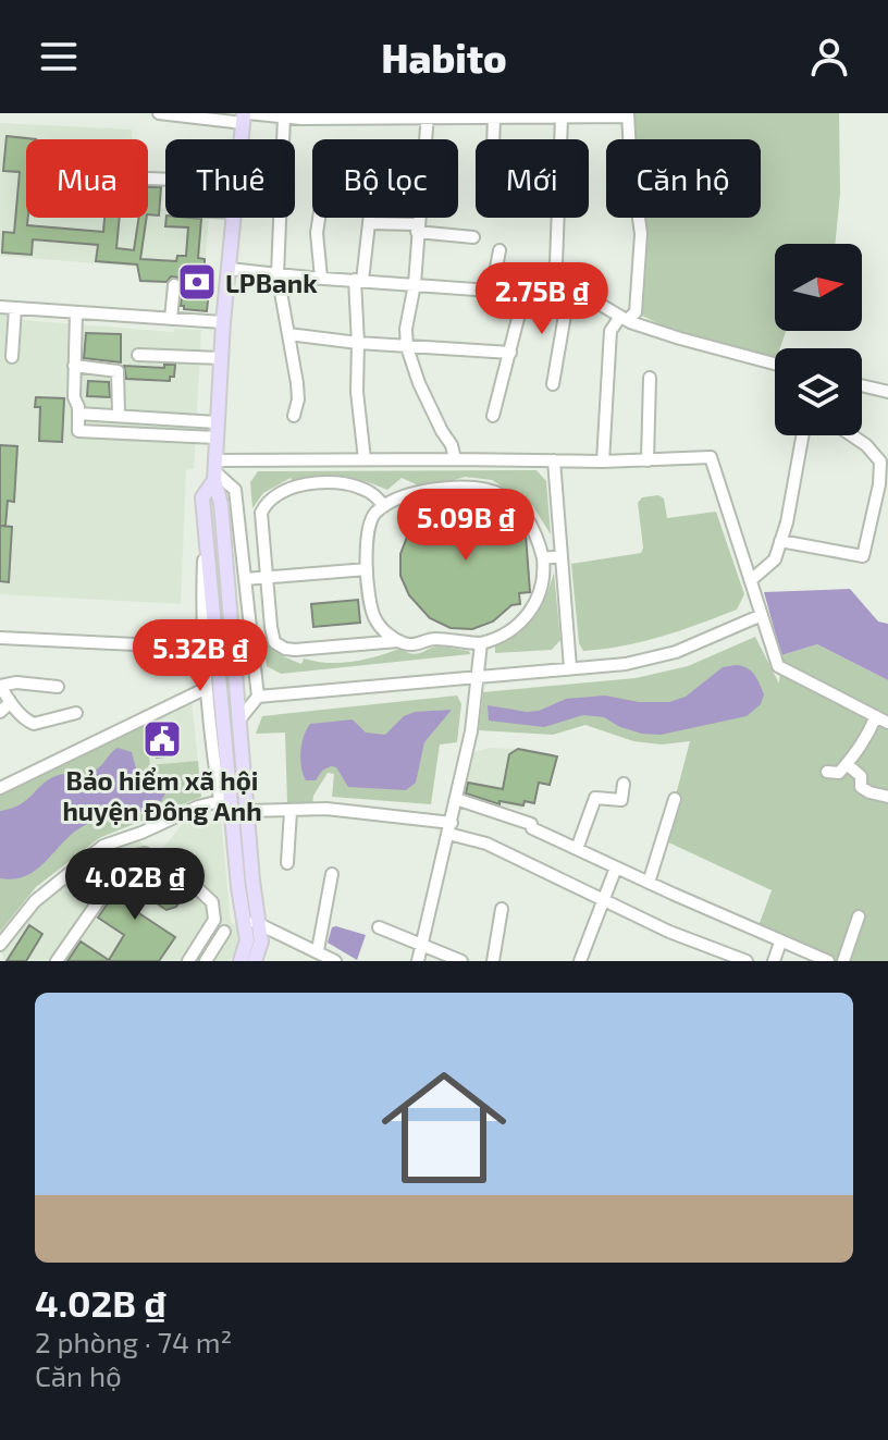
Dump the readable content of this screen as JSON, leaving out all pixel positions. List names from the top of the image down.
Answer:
{
  "places": {
    "bank": ["LPBank"],
    "public building": ["Bảo hiểm xã hội huyện Đông Anh"]
  },
  "north": "right",
  "page": {
    "header": "Habito",
    "chip": [
      "Mua",
      "Thuê",
      "Bộ lọc",
      "Mới",
      "Căn hộ"
    ],
    "price": [
      "2.75B ₫",
      "5.09B ₫",
      "5.32B ₫",
      "4.02B ₫"
    ],
    "list": [
      {
        "name": "4.02B ₫",
        "note": "2 phòng · 74 m² · Căn hộ"
      }
    ]
  }
}
